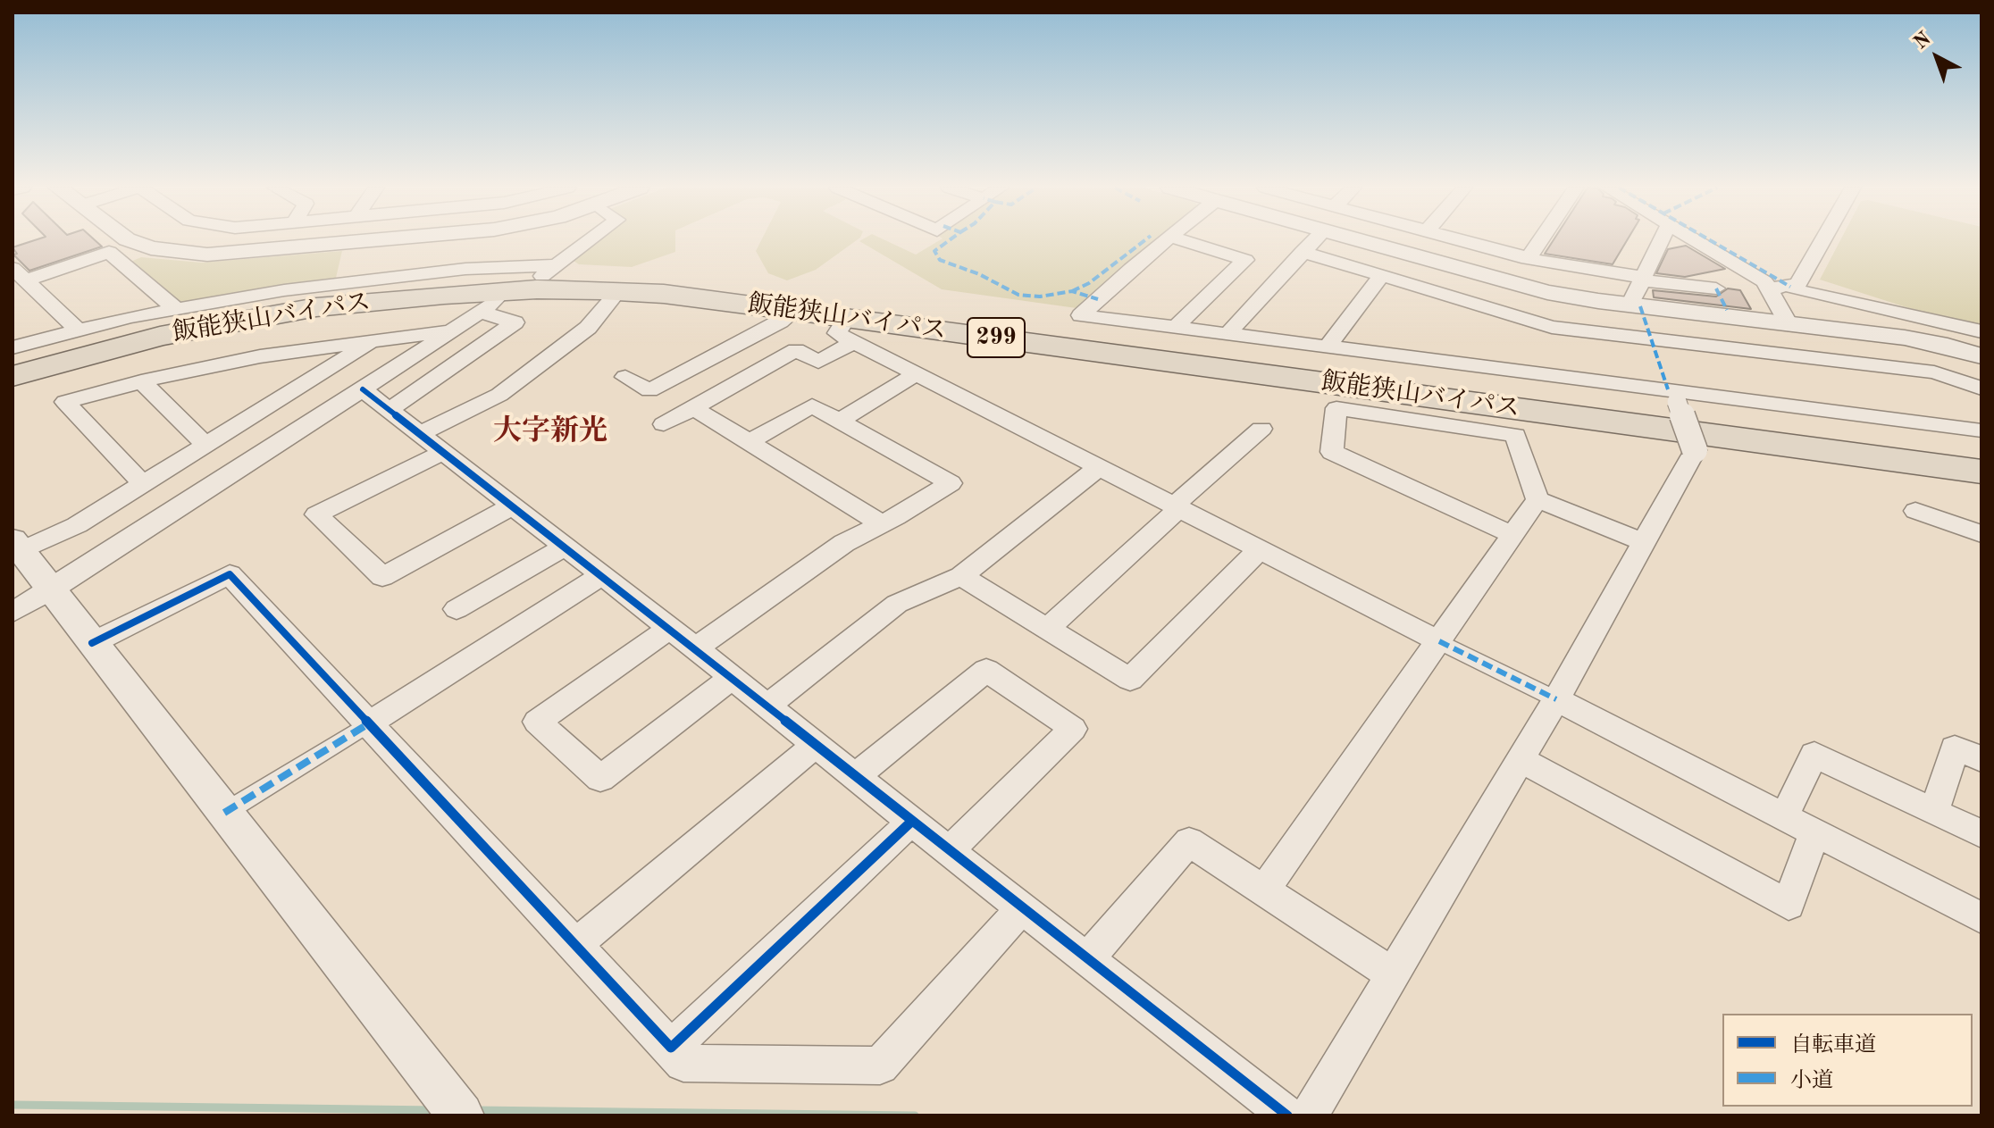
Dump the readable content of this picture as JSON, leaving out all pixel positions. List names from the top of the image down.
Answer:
{
  "streets": {
    "highway": ["飯能狭山バイパス", "299"]
  },
  "districts": ["大字新光"],
  "legend": ["自転車道", "小道"],
  "north": "top left"
}
